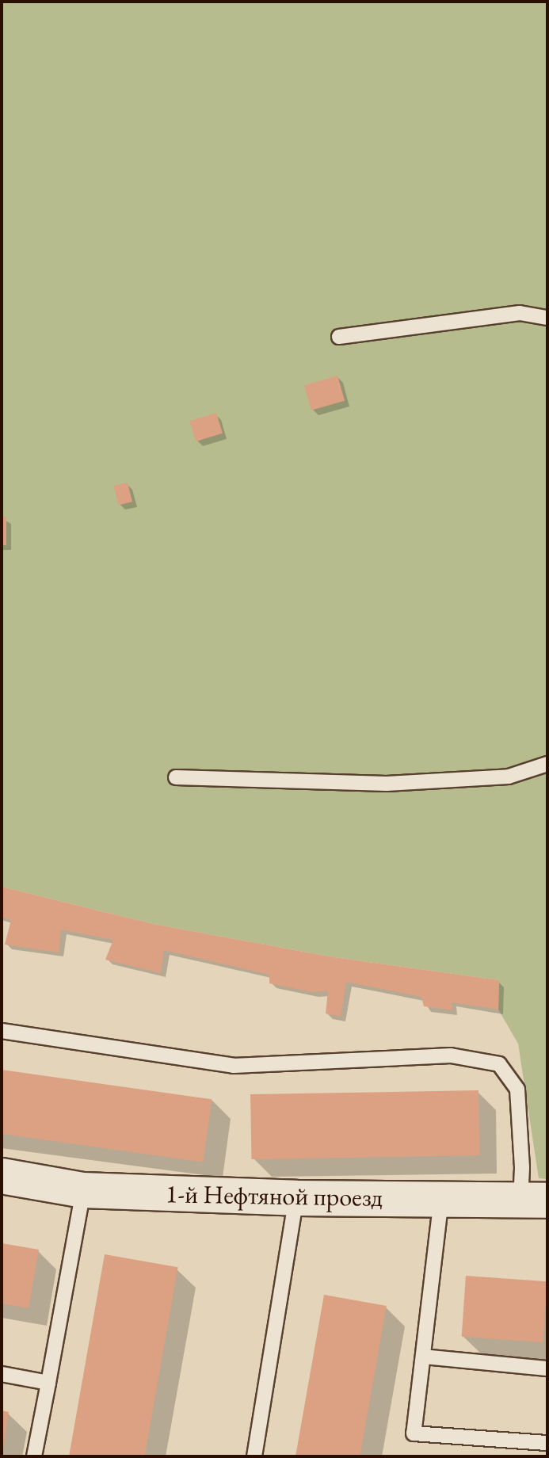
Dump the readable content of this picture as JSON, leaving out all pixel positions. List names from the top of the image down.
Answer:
{
  "streets": {
    "street": ["1-й Нефтяной проезд"]
  }
}
